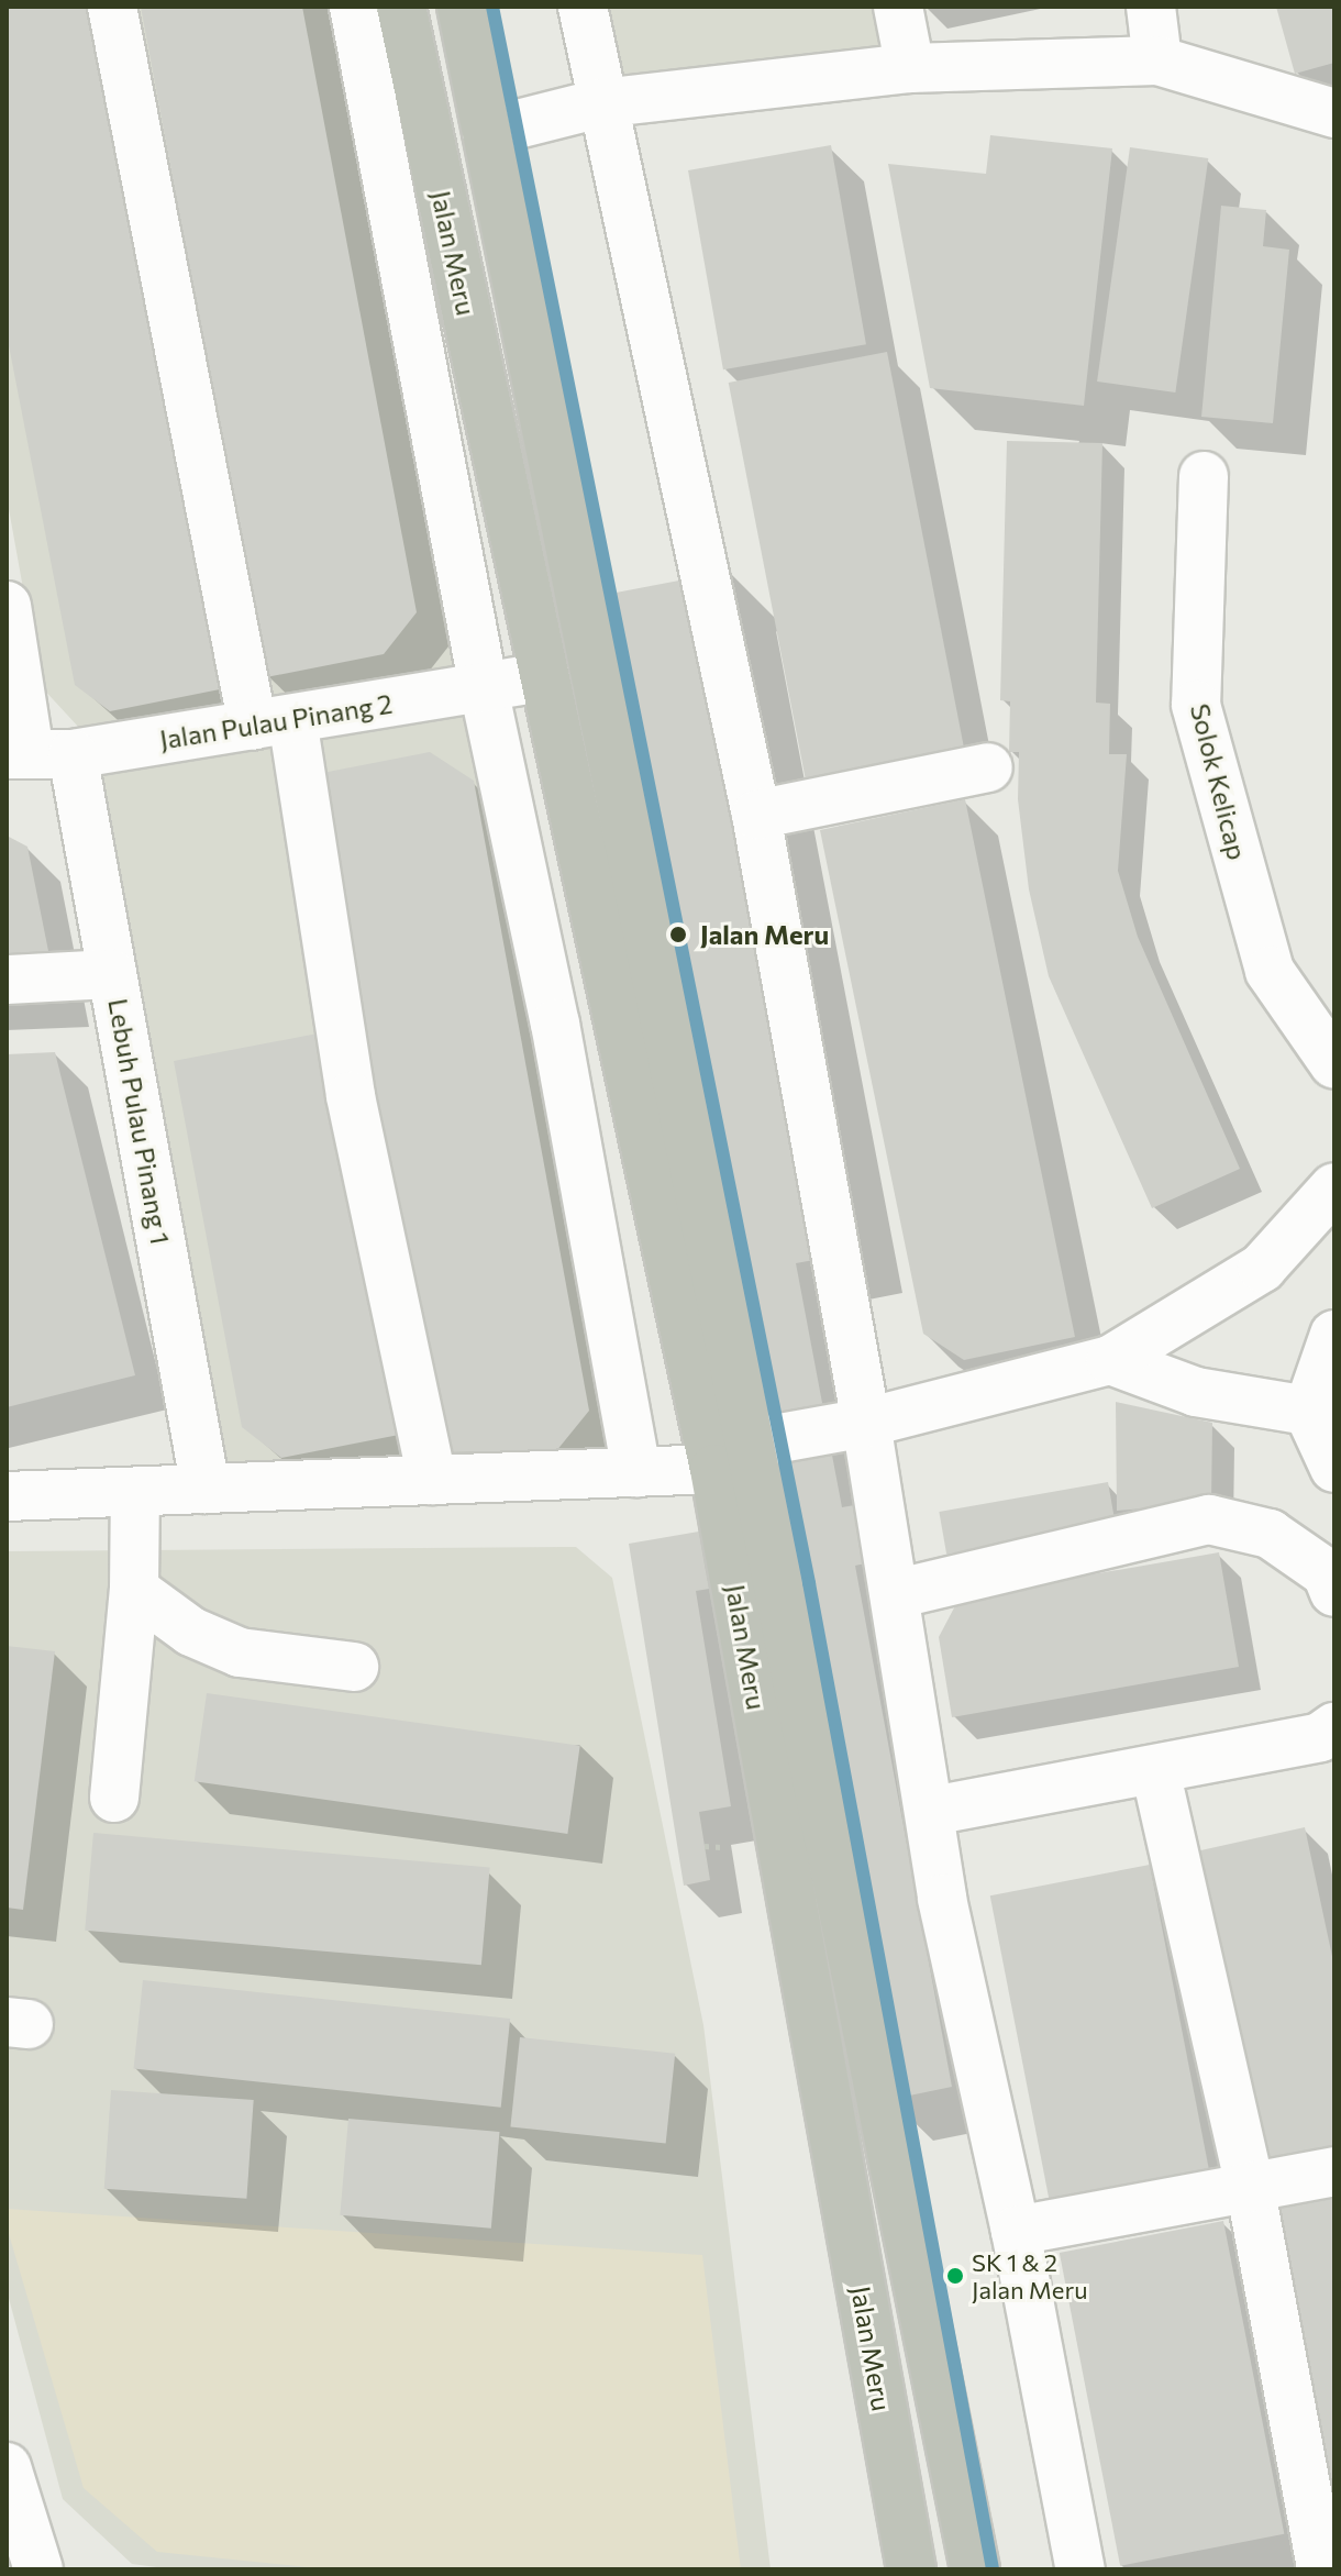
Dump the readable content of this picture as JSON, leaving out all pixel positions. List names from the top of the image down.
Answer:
{
  "streets": {
    "highway": ["Jalan Meru"],
    "street": ["Jalan Pulau Pinang 2", "Solok Kelicap", "Lebuh Pulau Pinang 1"]
  },
  "crossings": [
    ["Jalan Meru", "Jalan Pulau Pinang 2"],
    ["Jalan Pulau Pinang 2", "Lebuh Pulau Pinang 1"]
  ],
  "places": ["Jalan Meru", "SK 1 & 2 Jalan Meru"]
}
